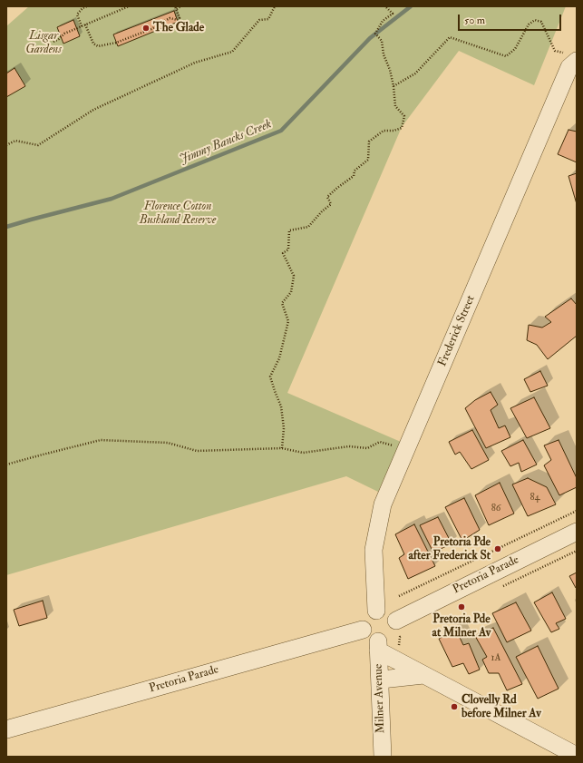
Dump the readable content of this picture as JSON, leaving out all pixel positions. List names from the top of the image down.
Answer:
{
  "streets": {
    "street": ["Frederick Street", "Pretoria Parade", "Milner Avenue"]
  },
  "crossings": [
    ["Frederick Street", "Pretoria Parade"],
    ["Frederick Street", "Milner Avenue"],
    ["Pretoria Parade", "Milner Avenue"]
  ],
  "water": ["Jimmy Bancks Creek"],
  "parks": ["Lisgar Gardens", "Florence Cotton Bushland Reserve"],
  "places": [
    "The Glade",
    "Pretoria Pde after Frederick St",
    "Pretoria Pde at Milner Av",
    "Clovelly Rd before Milner Av"
  ],
  "house_numbers": ["84", "86", "1A"],
  "scale_bar": "50 m"
}
